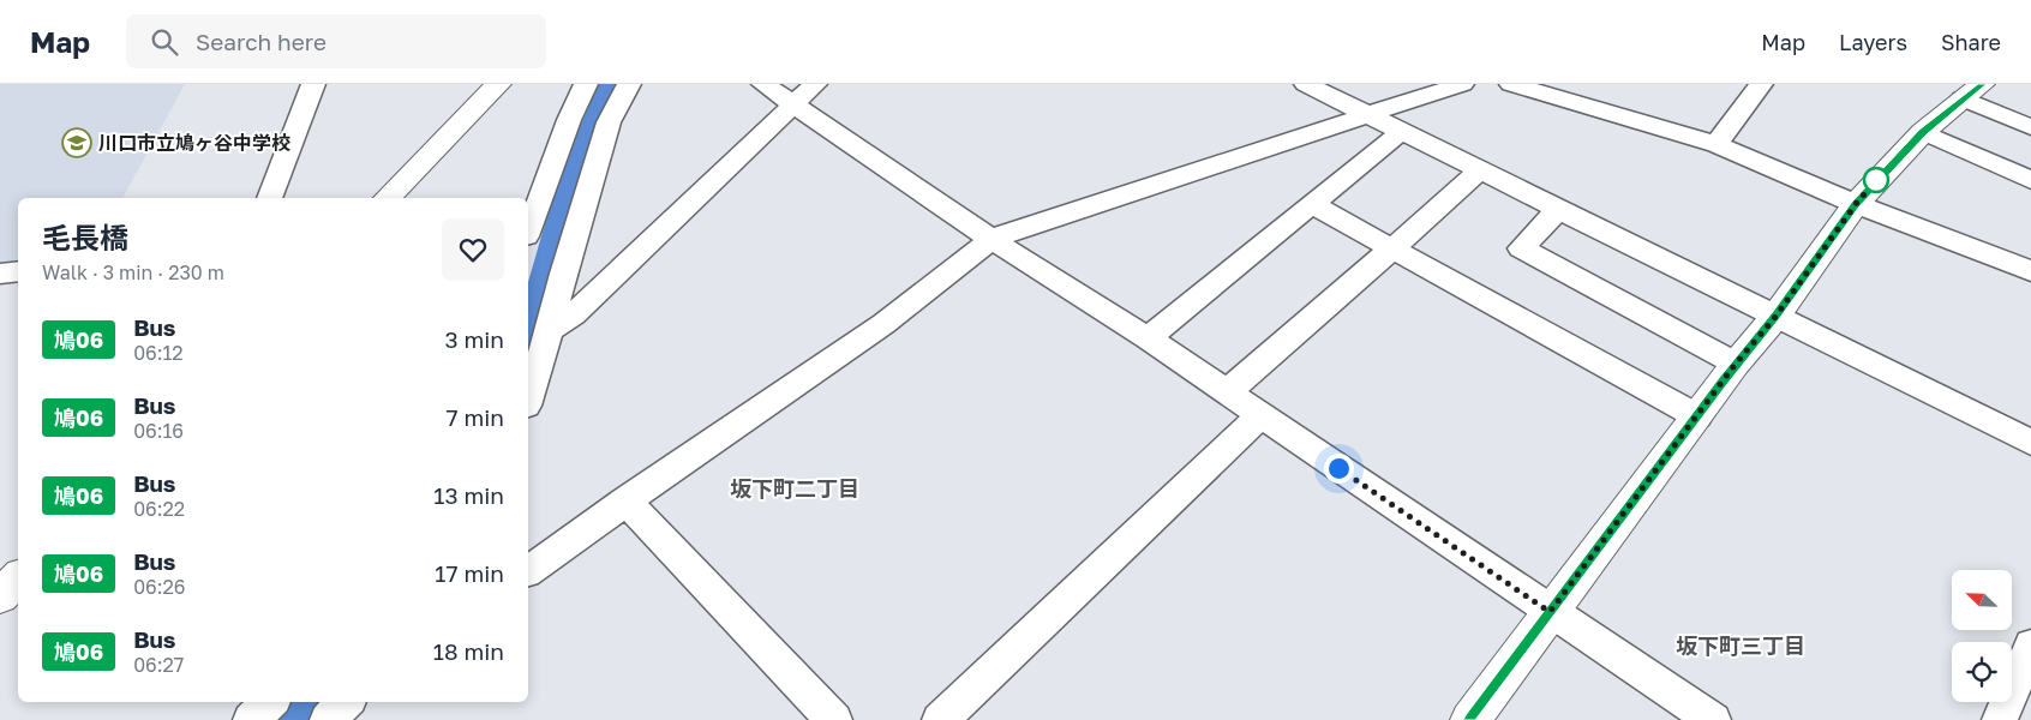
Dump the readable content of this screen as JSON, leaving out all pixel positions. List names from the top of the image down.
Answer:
{
  "districts": ["坂下町二丁目", "坂下町三丁目"],
  "places": {
    "school or university": ["川口市立鳩ヶ谷中学校"]
  },
  "lines": ["bus line 鳩06"],
  "north": "top left",
  "page": {
    "header": "Map",
    "search": "Search here",
    "nav": ["Map", "Layers", "Share"],
    "heading": ["毛長橋", "Walk · 3 min · 230 m"],
    "list": [
      {
        "mark": "鳩06",
        "name": "Bus",
        "note": "06:12",
        "value": "3 min"
      },
      {
        "mark": "鳩06",
        "name": "Bus",
        "note": "06:16",
        "value": "7 min"
      },
      {
        "mark": "鳩06",
        "name": "Bus",
        "note": "06:22",
        "value": "13 min"
      },
      {
        "mark": "鳩06",
        "name": "Bus",
        "note": "06:26",
        "value": "17 min"
      },
      {
        "mark": "鳩06",
        "name": "Bus",
        "note": "06:27",
        "value": "18 min"
      }
    ]
  }
}
